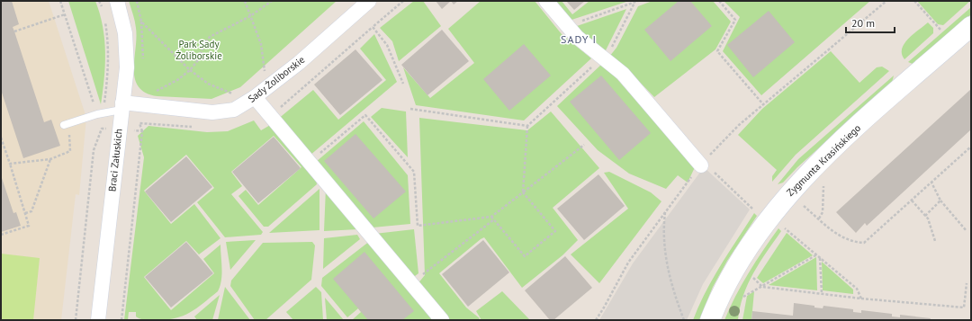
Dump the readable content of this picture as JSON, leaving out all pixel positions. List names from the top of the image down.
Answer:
{
  "streets": {
    "street": ["Sady Żoliborskie", "Braci Załuskich", "Zygmunta Krasińskiego"]
  },
  "crossings": [
    ["Sady Żoliborskie", "Braci Załuskich"]
  ],
  "districts": ["SADY I"],
  "parks": ["Park Sady Żoliborskie"],
  "scale_bar": "20 m"
}
